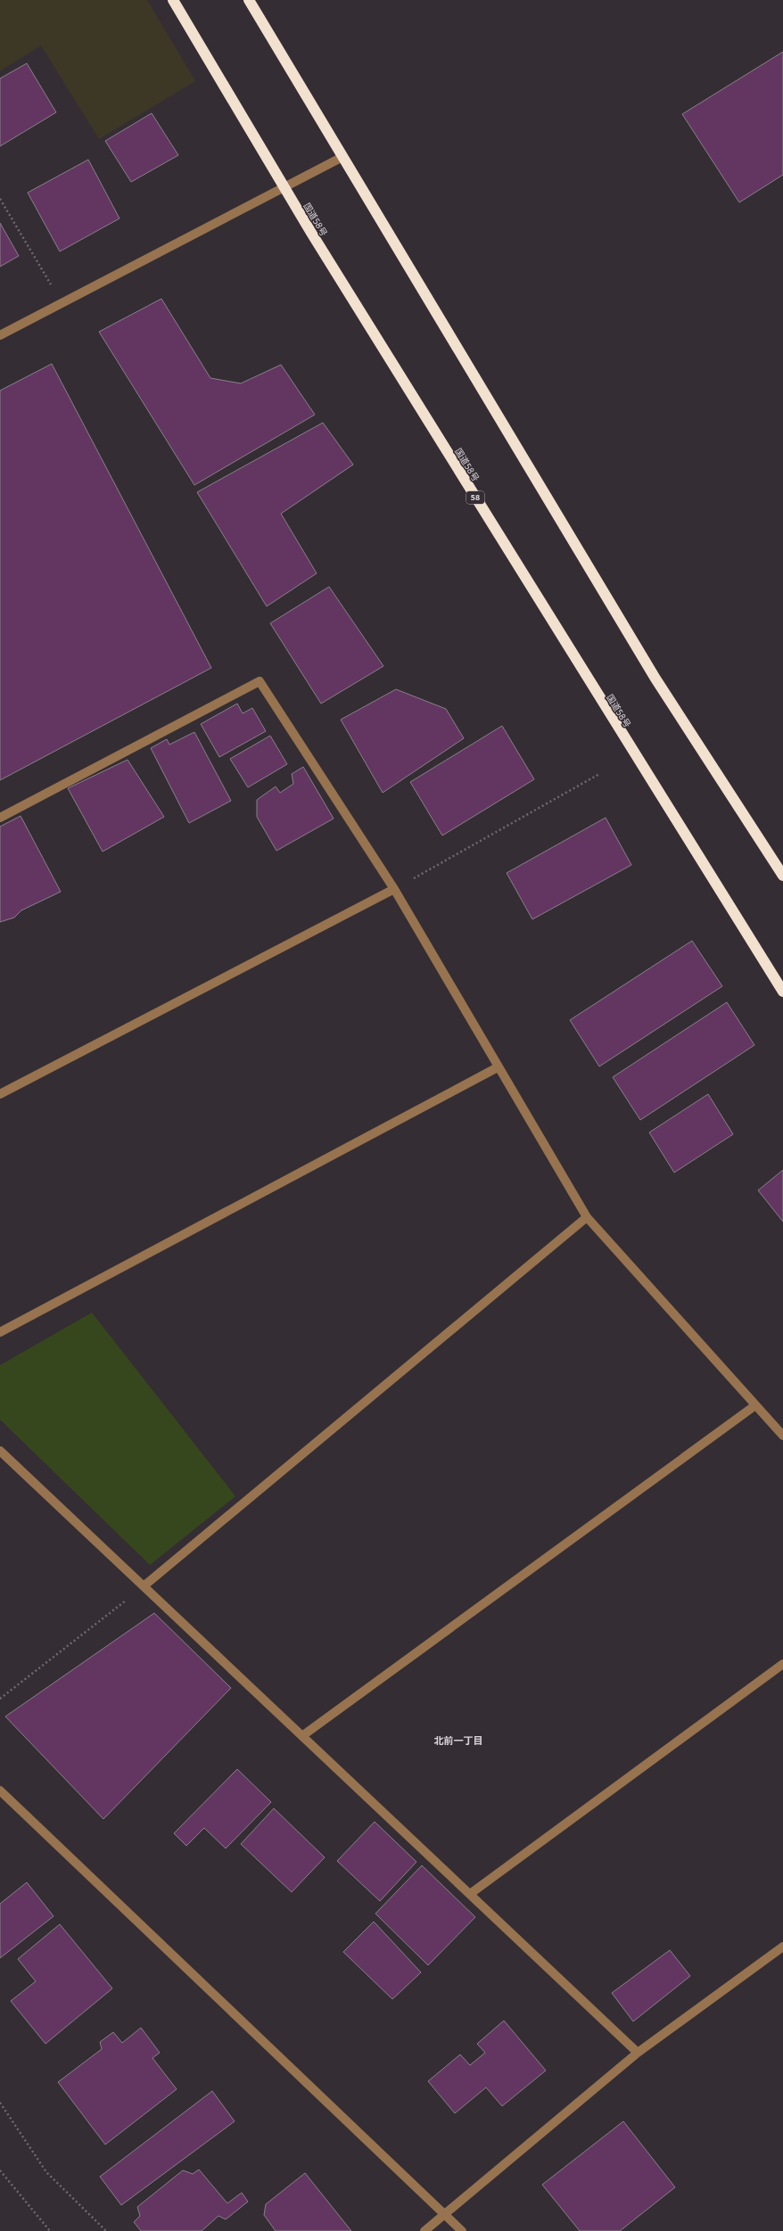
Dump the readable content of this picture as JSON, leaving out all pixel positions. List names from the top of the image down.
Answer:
{
  "streets": {
    "highway": ["国道58号", "58"]
  },
  "districts": ["北前一丁目"]
}
